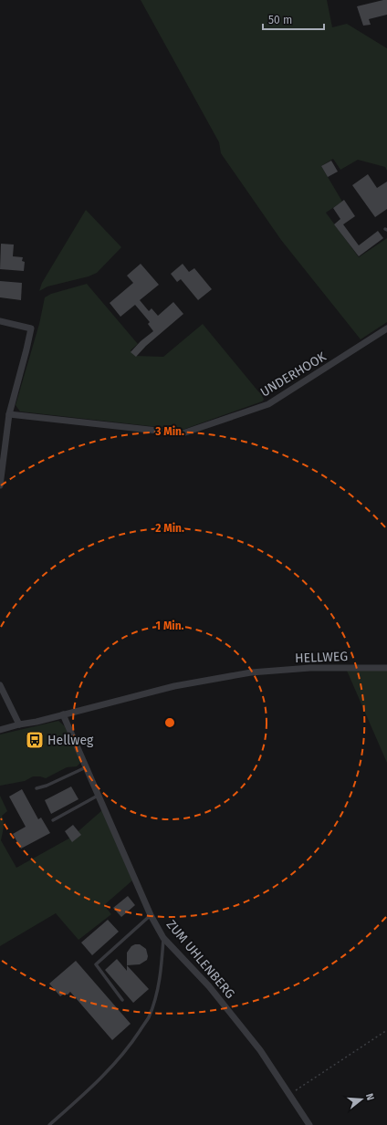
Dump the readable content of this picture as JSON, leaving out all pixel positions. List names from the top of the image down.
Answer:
{
  "streets": {
    "street": ["UNDERHOOK", "HELLWEG", "ZUM UHLENBERG"]
  },
  "crossings": [
    ["HELLWEG", "ZUM UHLENBERG"]
  ],
  "places": {
    "bus stop": ["Hellweg"]
  },
  "scale_bar": "50 m",
  "north": "right",
  "rings": ["3 Min.", "2 Min.", "1 Min."]
}
